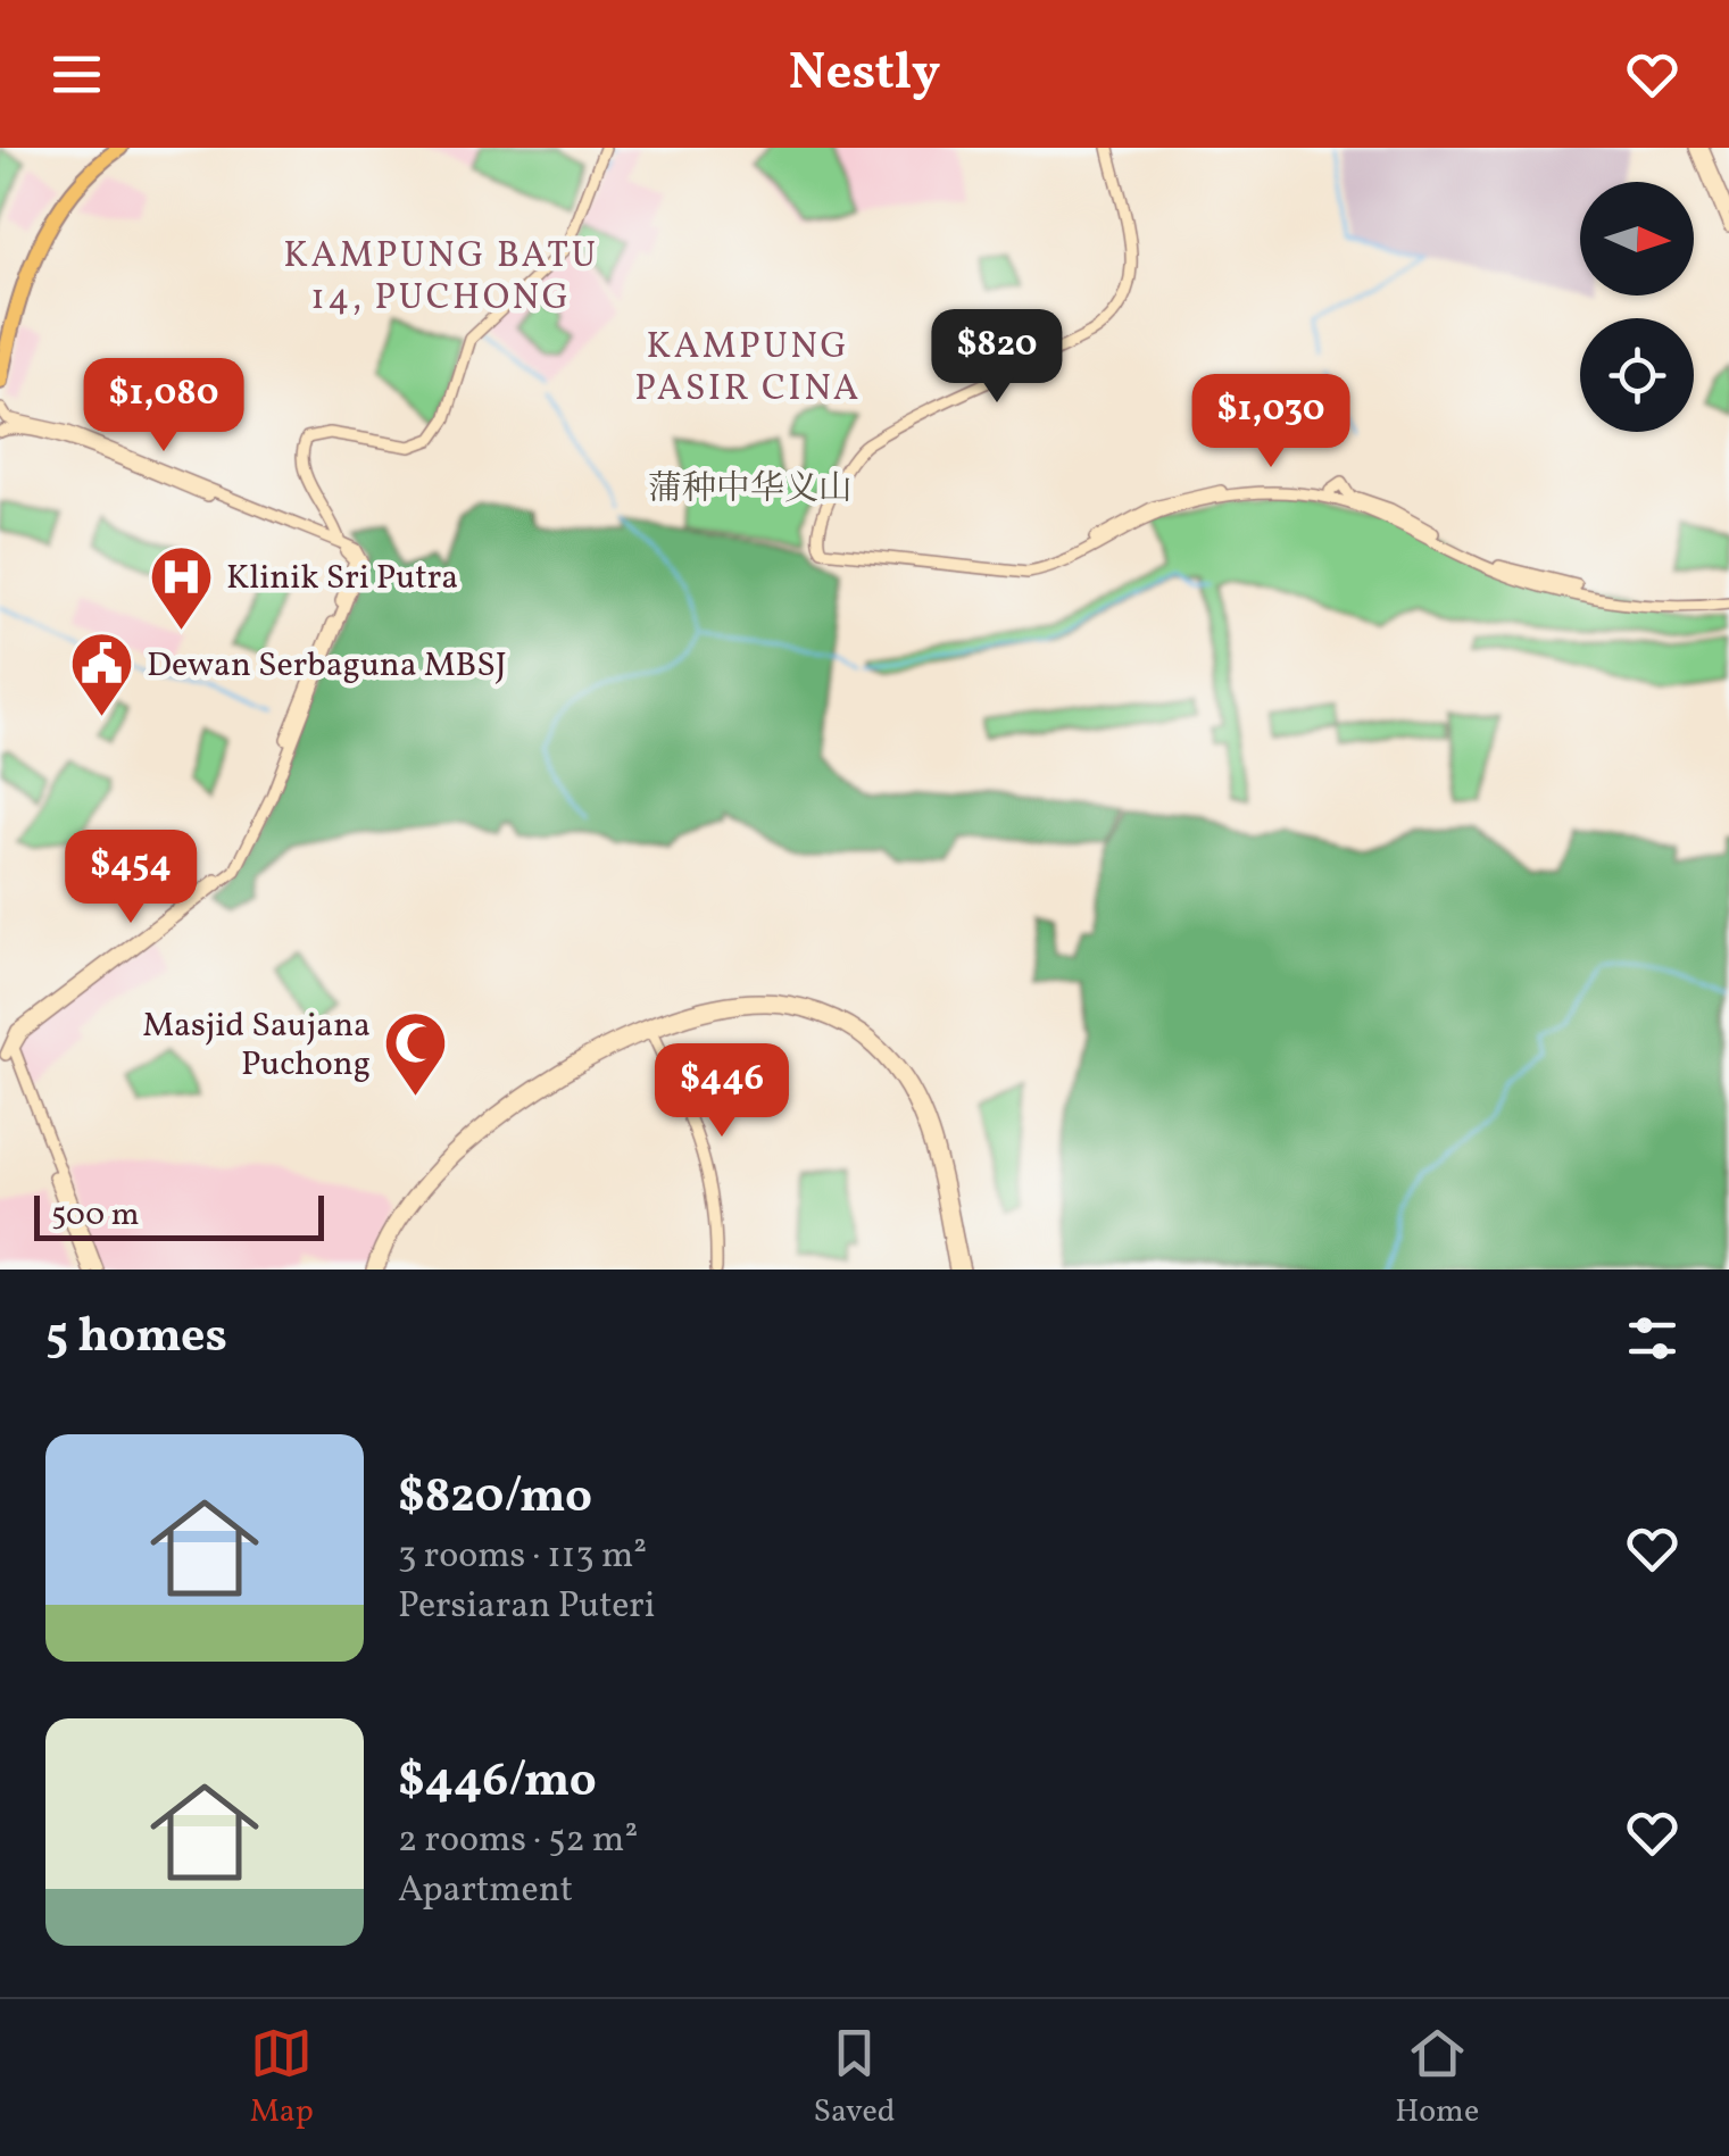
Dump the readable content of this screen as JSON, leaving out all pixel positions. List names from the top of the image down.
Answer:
{
  "districts": ["KAMPUNG BATU 14, PUCHONG", "KAMPUNG PASIR CINA"],
  "parks": ["蒲种中华义山"],
  "places": {
    "hospital": ["Klinik Sri Putra"],
    "public building": ["Dewan Serbaguna MBSJ"],
    "mosque": ["Masjid Saujana Puchong"]
  },
  "scale_bar": "500 m",
  "north": "right",
  "page": {
    "header": "Nestly",
    "price": [
      "$820",
      "$1,080",
      "$1,030",
      "$454",
      "$446"
    ],
    "scale": "500 m",
    "heading": "5 homes",
    "list": [
      {
        "name": "$820/mo",
        "note": "3 rooms · 113 m² · Persiaran Puteri"
      },
      {
        "name": "$446/mo",
        "note": "2 rooms · 52 m² · Apartment"
      }
    ],
    "tabs": ["Map", "Saved", "Home"]
  }
}
